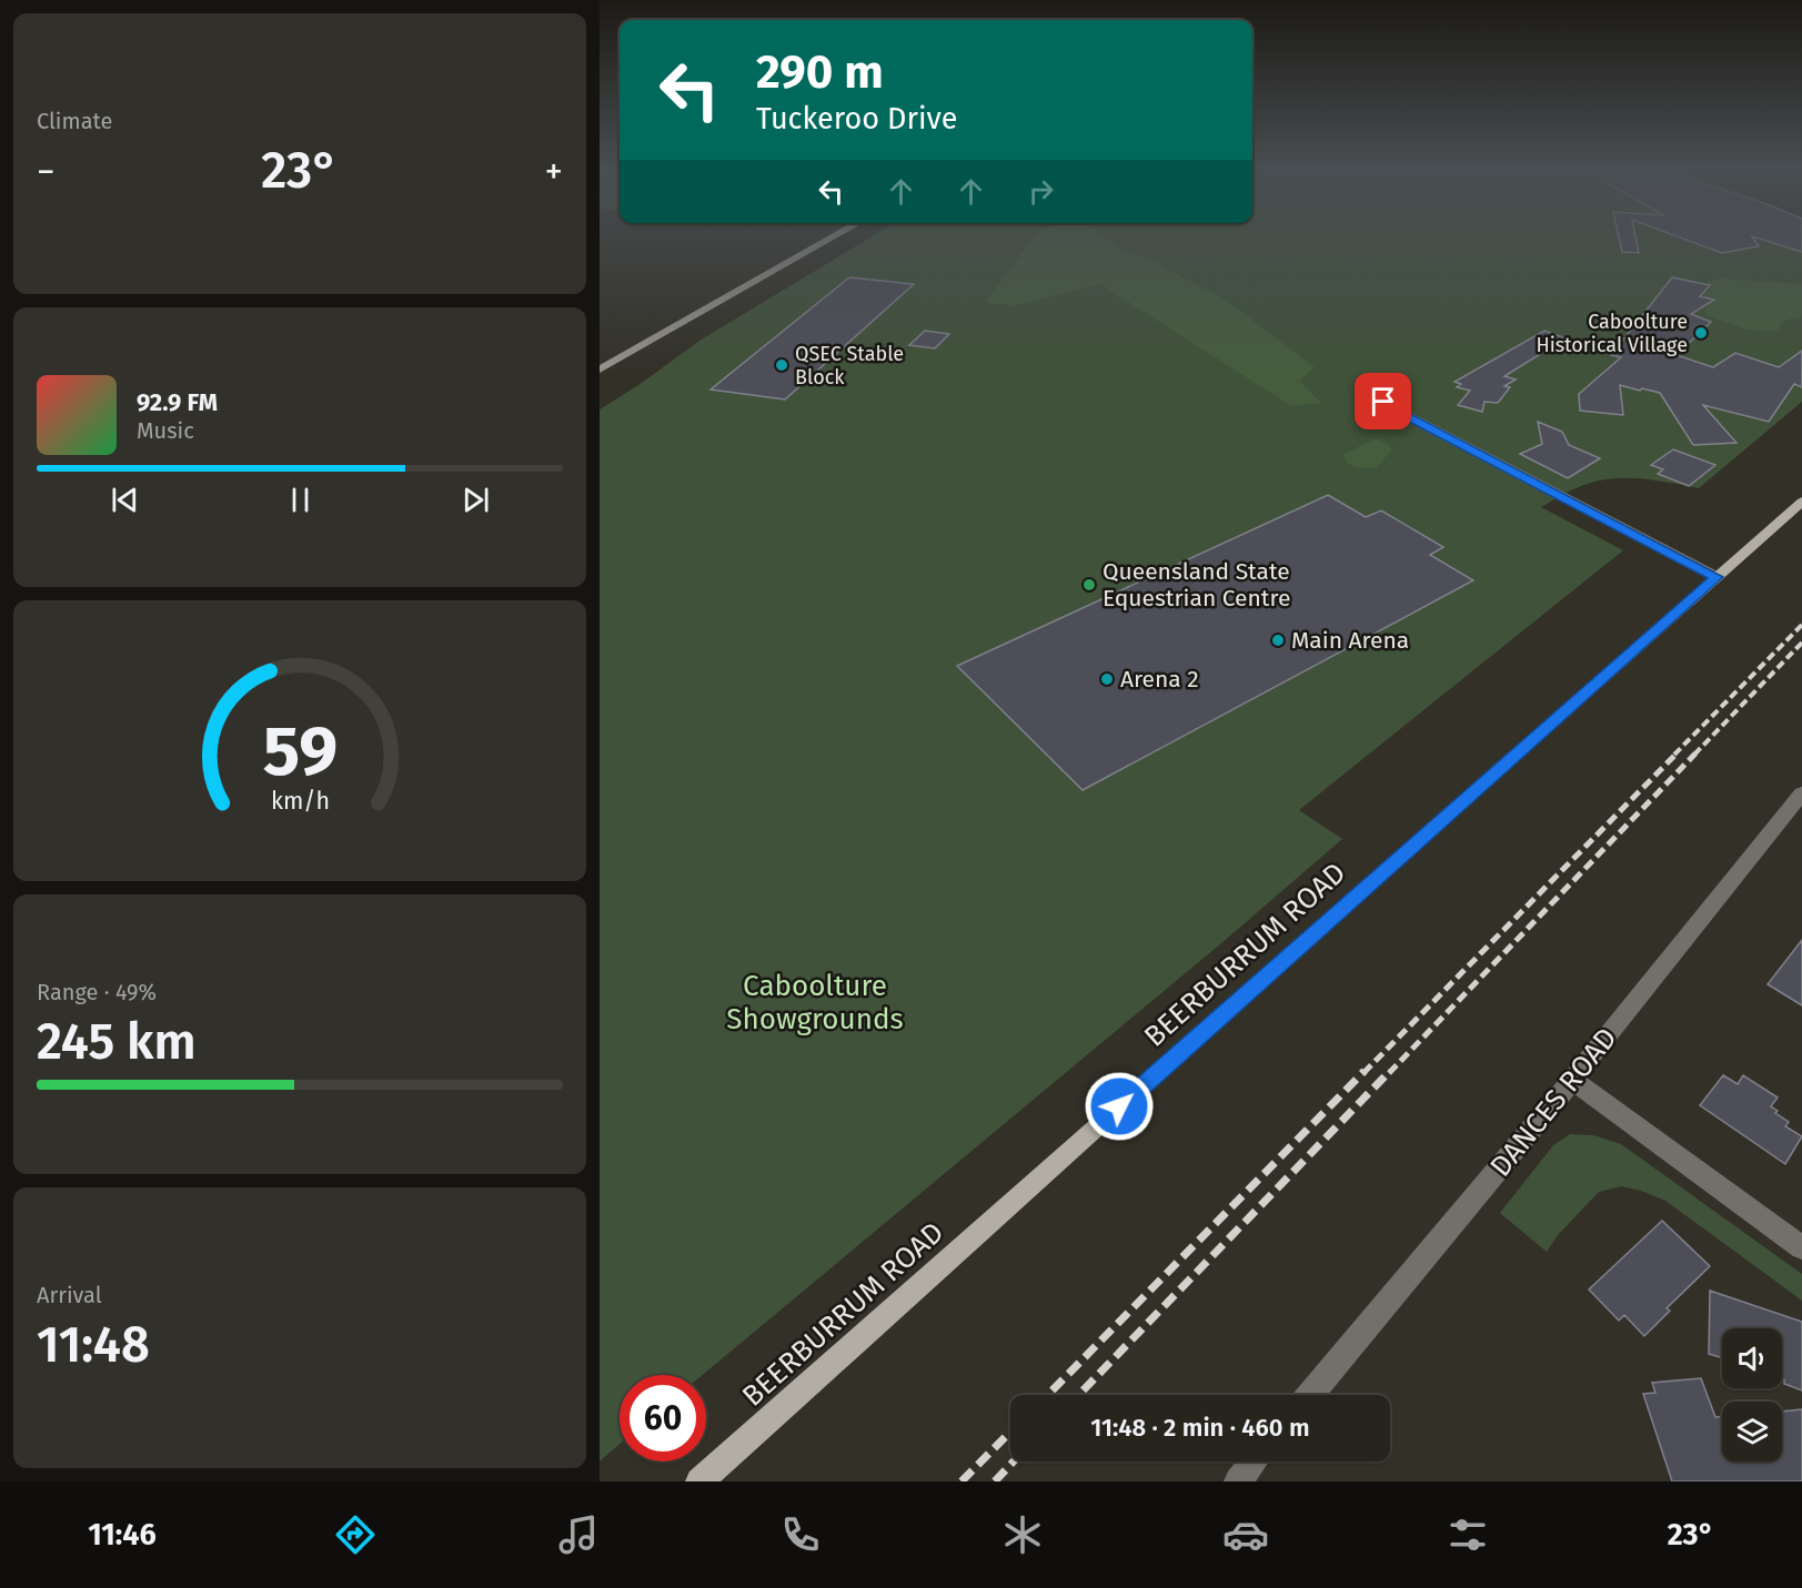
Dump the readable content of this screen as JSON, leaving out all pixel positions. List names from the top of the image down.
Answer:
{
  "streets": {
    "main road": ["BEERBURRUM ROAD"],
    "street": ["DANCES ROAD"]
  },
  "parks": ["Caboolture Showgrounds"],
  "places": [
    "Caboolture Historical Village",
    "QSEC Stable Block",
    "Queensland State Equestrian Centre",
    "Main Arena",
    "Arena 2"
  ],
  "page": {
    "tile": [
      "Climate",
      ["Range · 49%", "245 km"],
      ["Arrival", "11:48"]
    ],
    "turn": ["290 m", "Tuckeroo Drive"],
    "heat": ["−", "23°", "+"],
    "song": ["92.9 FM", "Music"],
    "limit": "60",
    "trip": "11:48 · 2 min · 460 m",
    "tabs": ["11:46", "23°"],
    "gauge": ["59", "km/h"]
  }
}
